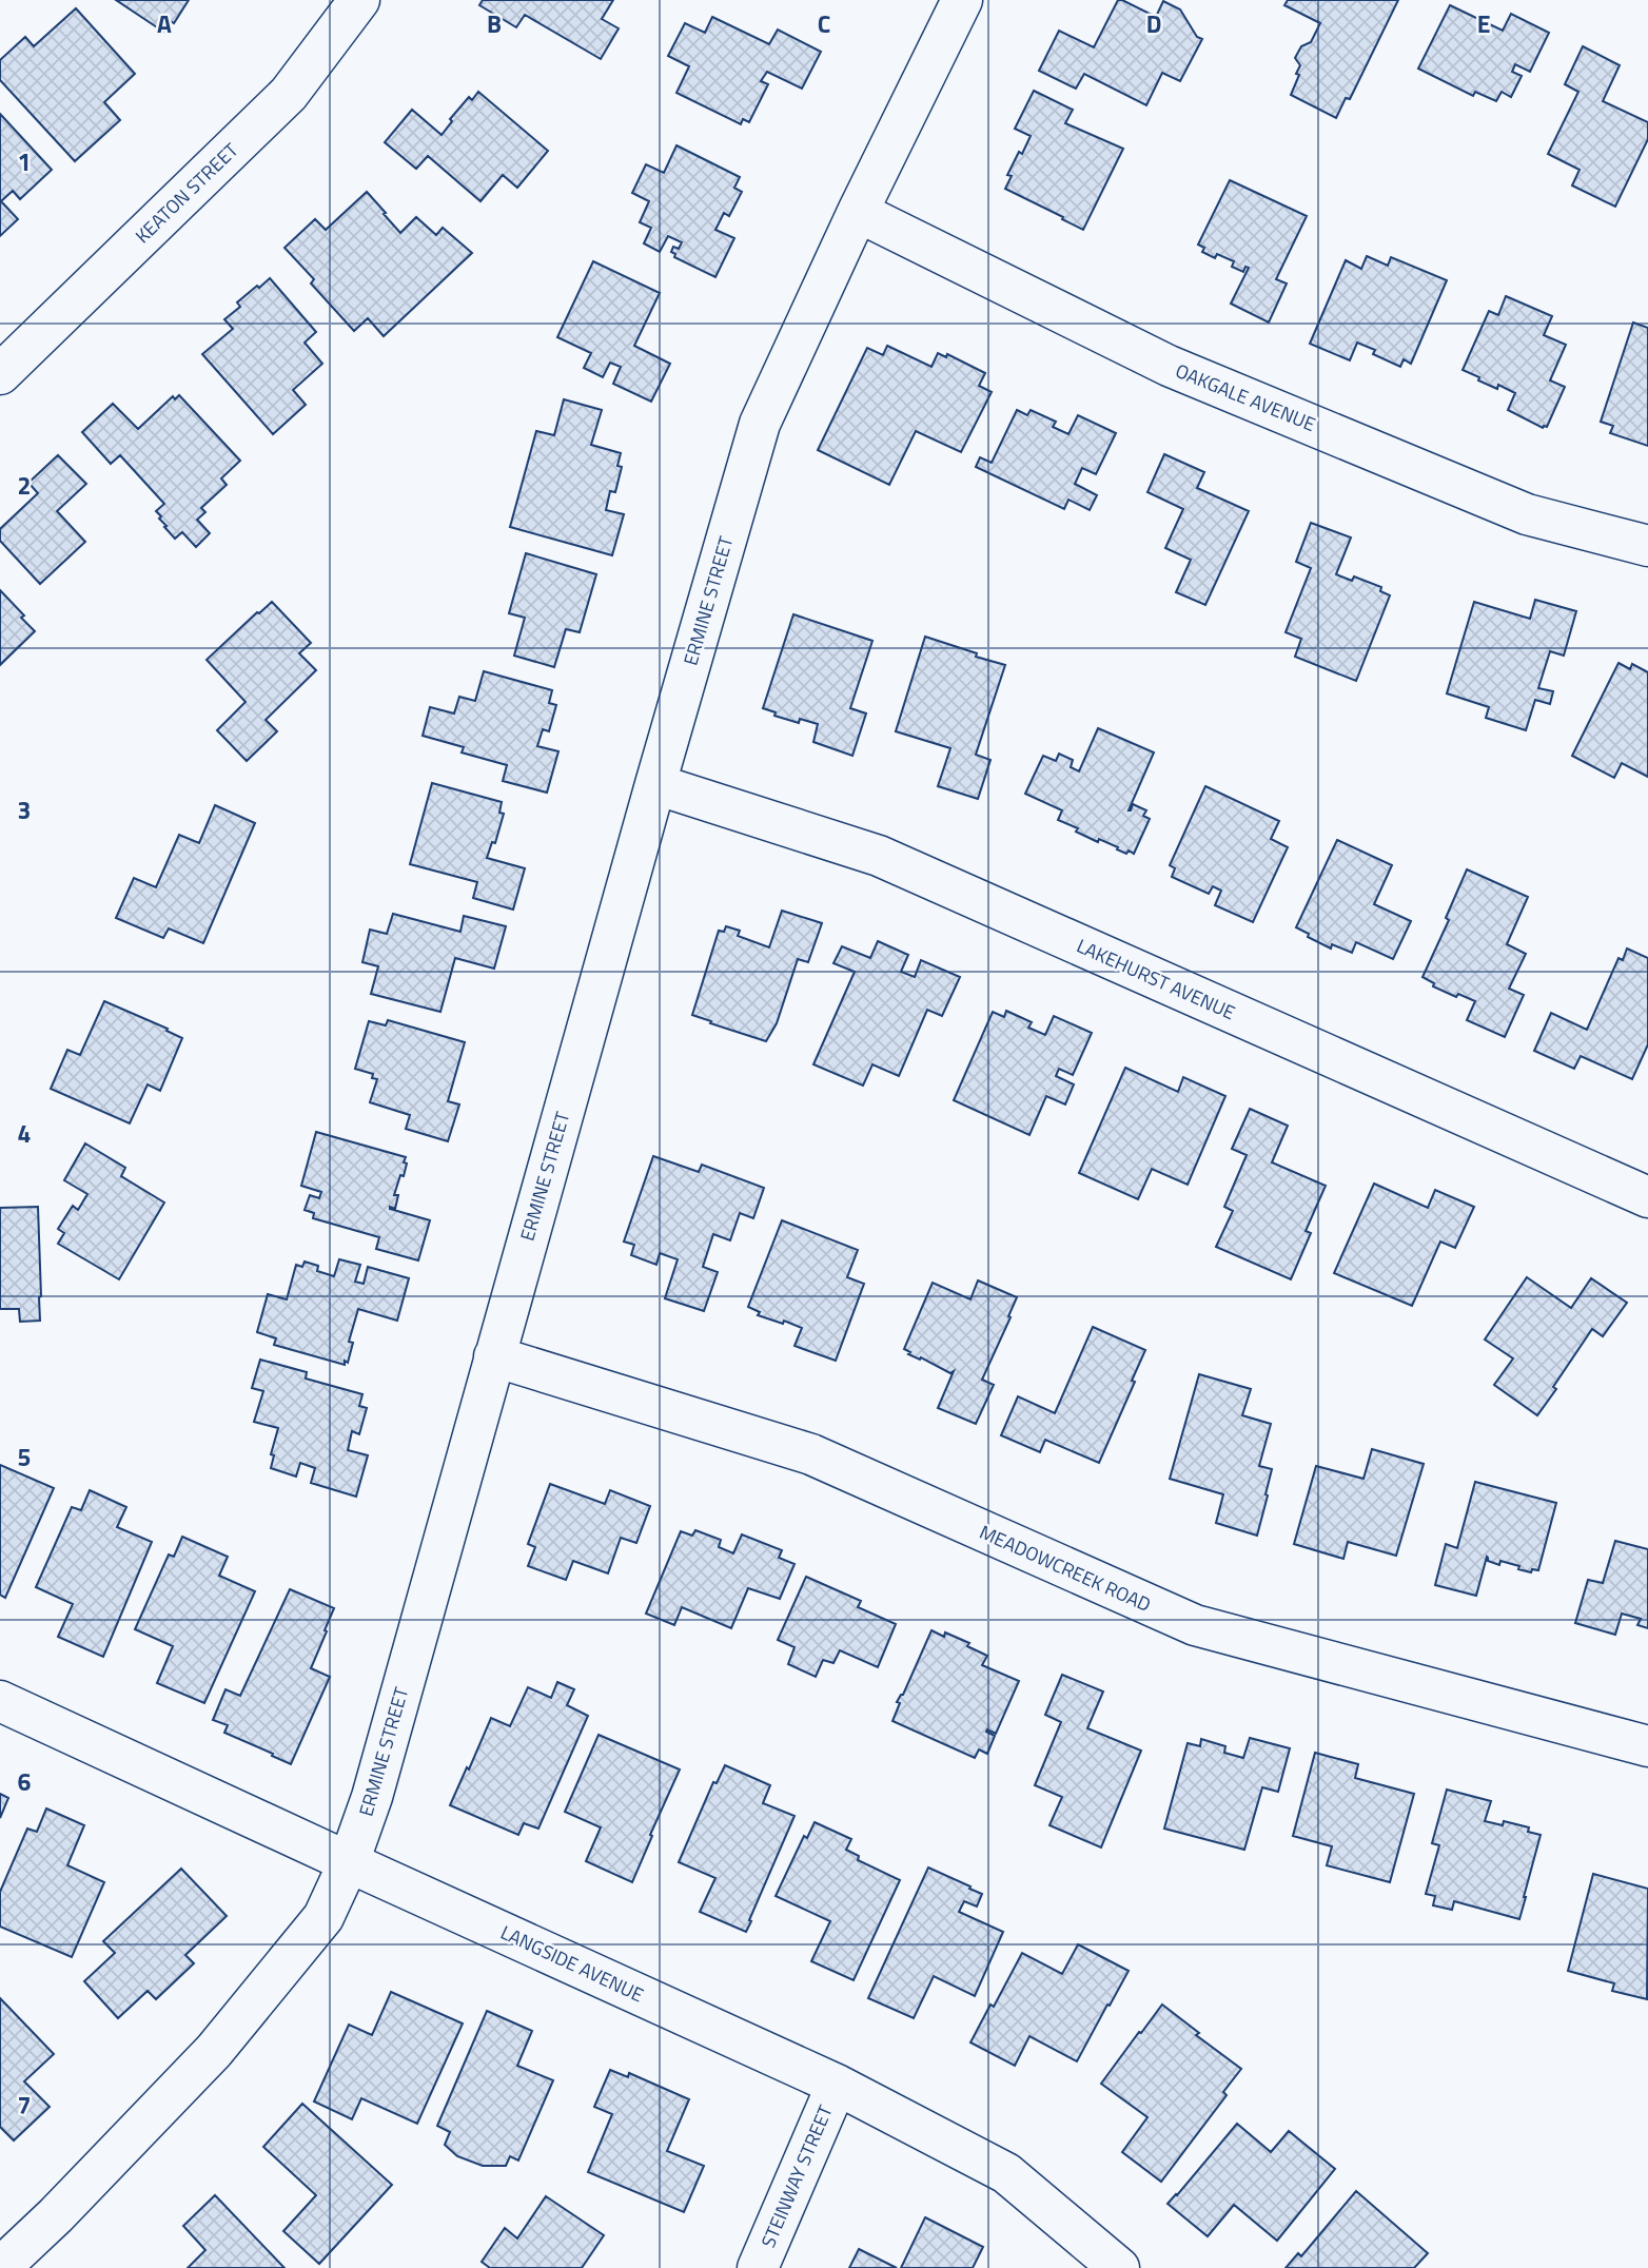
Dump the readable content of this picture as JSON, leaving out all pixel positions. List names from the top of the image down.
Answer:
{
  "streets": {
    "street": [
      "KEATON STREET",
      "OAKGALE AVENUE",
      "ERMINE STREET",
      "LAKEHURST AVENUE",
      "MEADOWCREEK ROAD",
      "LANGSIDE AVENUE",
      "STEINWAY STREET"
    ]
  },
  "crossings": [
    ["OAKGALE AVENUE", "ERMINE STREET"],
    ["ERMINE STREET", "LAKEHURST AVENUE"],
    ["ERMINE STREET", "MEADOWCREEK ROAD"],
    ["ERMINE STREET", "LANGSIDE AVENUE"],
    ["LANGSIDE AVENUE", "STEINWAY STREET"]
  ],
  "grid": {
    "columns": [
      "A",
      "B",
      "C",
      "D",
      "E"
    ],
    "rows": [
      "1",
      "2",
      "3",
      "4",
      "5",
      "6",
      "7"
    ]
  }
}
